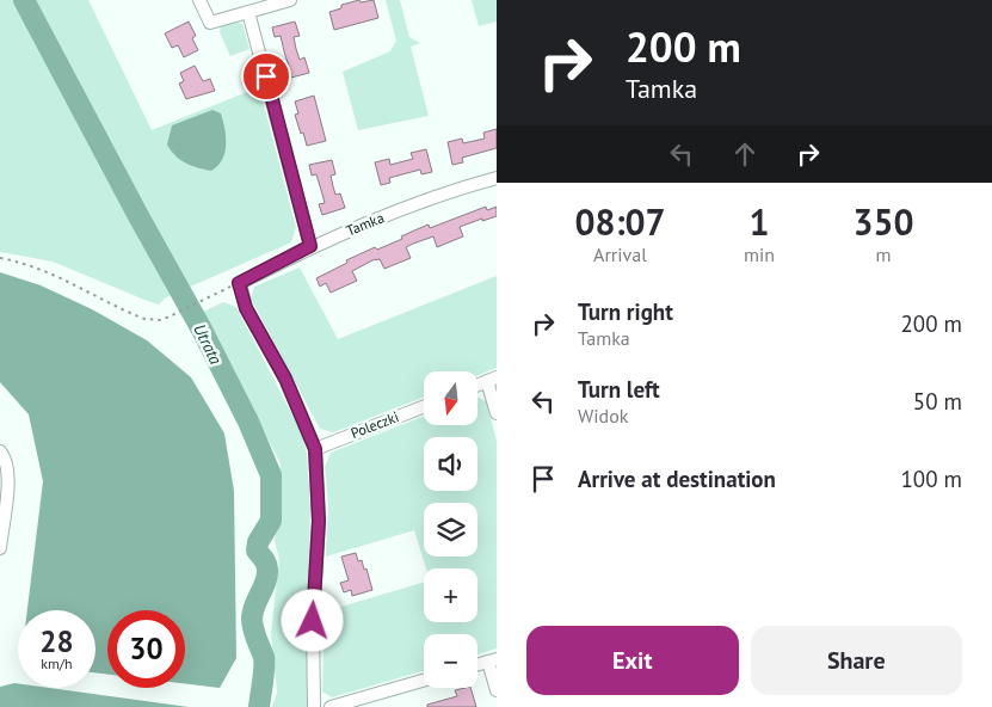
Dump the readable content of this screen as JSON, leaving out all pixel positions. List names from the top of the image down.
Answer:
{
  "streets": {
    "street": ["Tamka", "Poleczki"]
  },
  "water": ["Utrata"],
  "north": "bottom",
  "page": {
    "turn": ["200 m", "Tamka"],
    "eta": [
      "08:07",
      "Arrival",
      "1",
      "min",
      "350",
      "m"
    ],
    "list": [
      {
        "name": "Turn right",
        "note": "Tamka",
        "value": "200 m"
      },
      {
        "name": "Turn left",
        "note": "Widok",
        "value": "50 m"
      },
      {
        "name": "Arrive at destination",
        "value": "100 m"
      }
    ],
    "map_buttons": ["+", "−"],
    "speed": "28 km/h",
    "limit": "30",
    "buttons": ["Exit", "Share"]
  }
}
